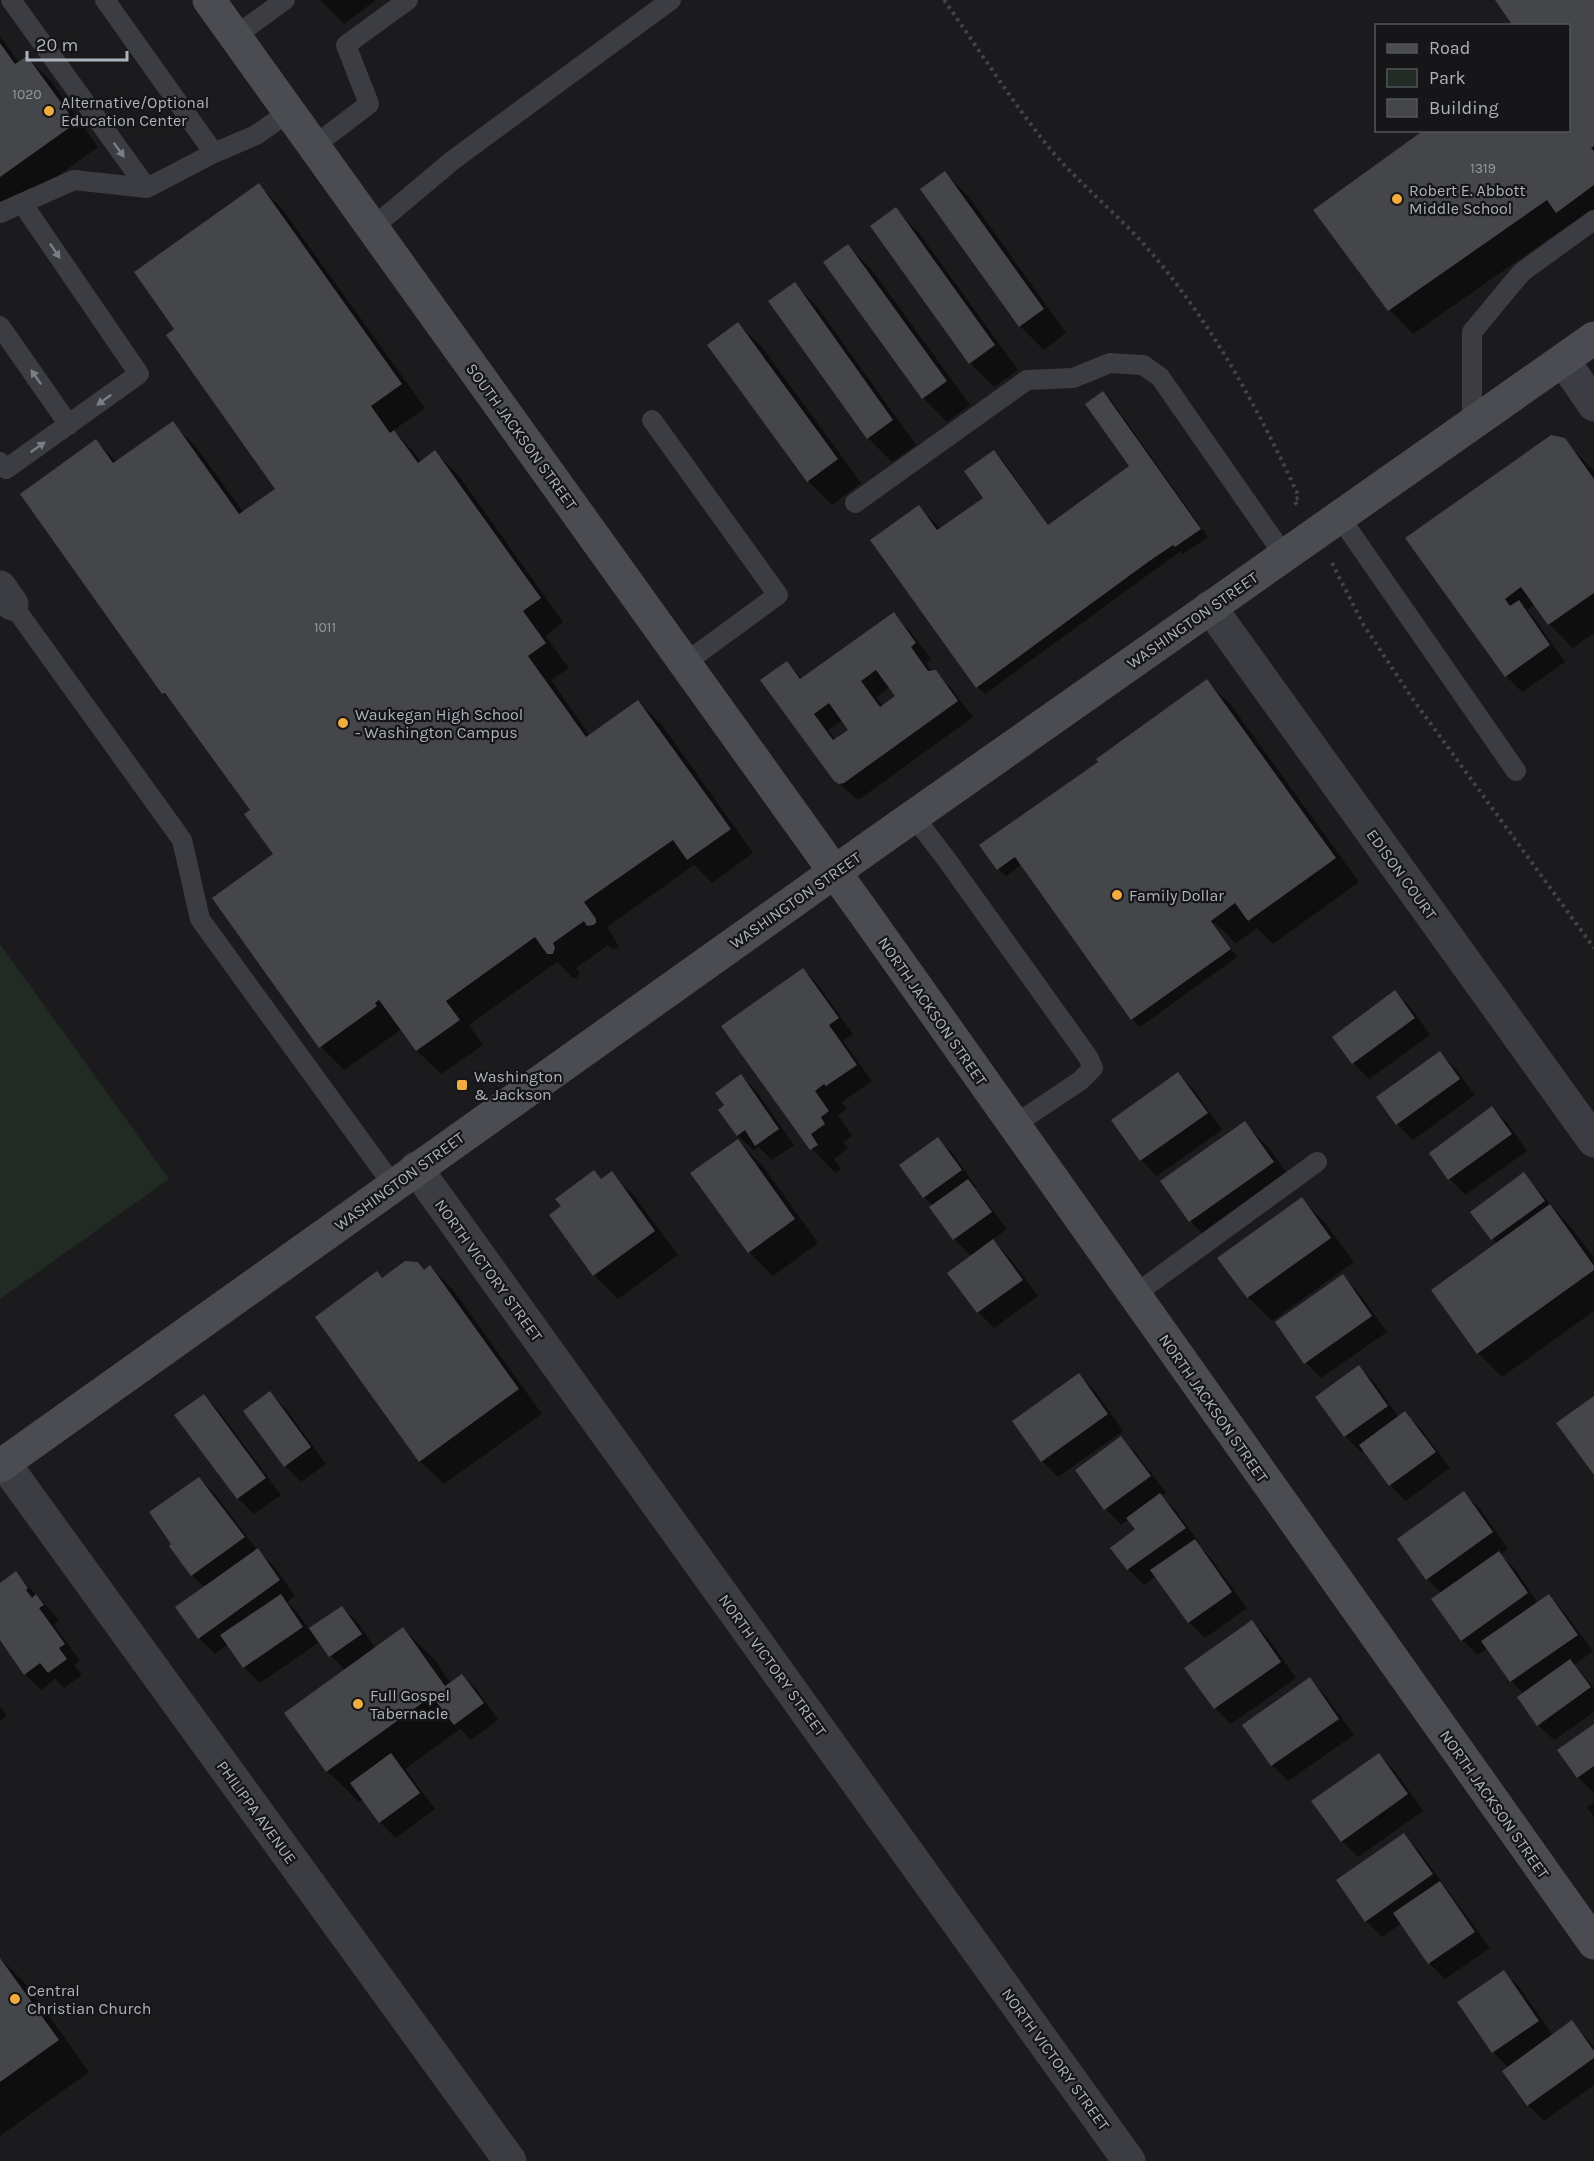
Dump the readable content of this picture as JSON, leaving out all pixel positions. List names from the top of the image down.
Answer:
{
  "streets": {
    "street": [
      "SOUTH JACKSON STREET",
      "WASHINGTON STREET",
      "EDISON COURT",
      "NORTH JACKSON STREET",
      "NORTH VICTORY STREET",
      "PHILIPPA AVENUE"
    ]
  },
  "crossings": [
    ["SOUTH JACKSON STREET", "WASHINGTON STREET"],
    ["SOUTH JACKSON STREET", "NORTH JACKSON STREET"],
    ["WASHINGTON STREET", "EDISON COURT"],
    ["WASHINGTON STREET", "NORTH JACKSON STREET"],
    ["WASHINGTON STREET", "NORTH VICTORY STREET"],
    ["WASHINGTON STREET", "PHILIPPA AVENUE"]
  ],
  "places": {
    "other": [
      "Alternative/Optional Education Center",
      "Robert E. Abbott Middle School",
      "Waukegan High School - Washington Campus",
      "Family Dollar",
      "Full Gospel Tabernacle",
      "Central Christian Church"
    ],
    "transit": ["Washington & Jackson"]
  },
  "house_numbers": ["1020", "1319", "1011"],
  "legend": ["Road", "Park", "Building"],
  "scale_bar": "20 m"
}
